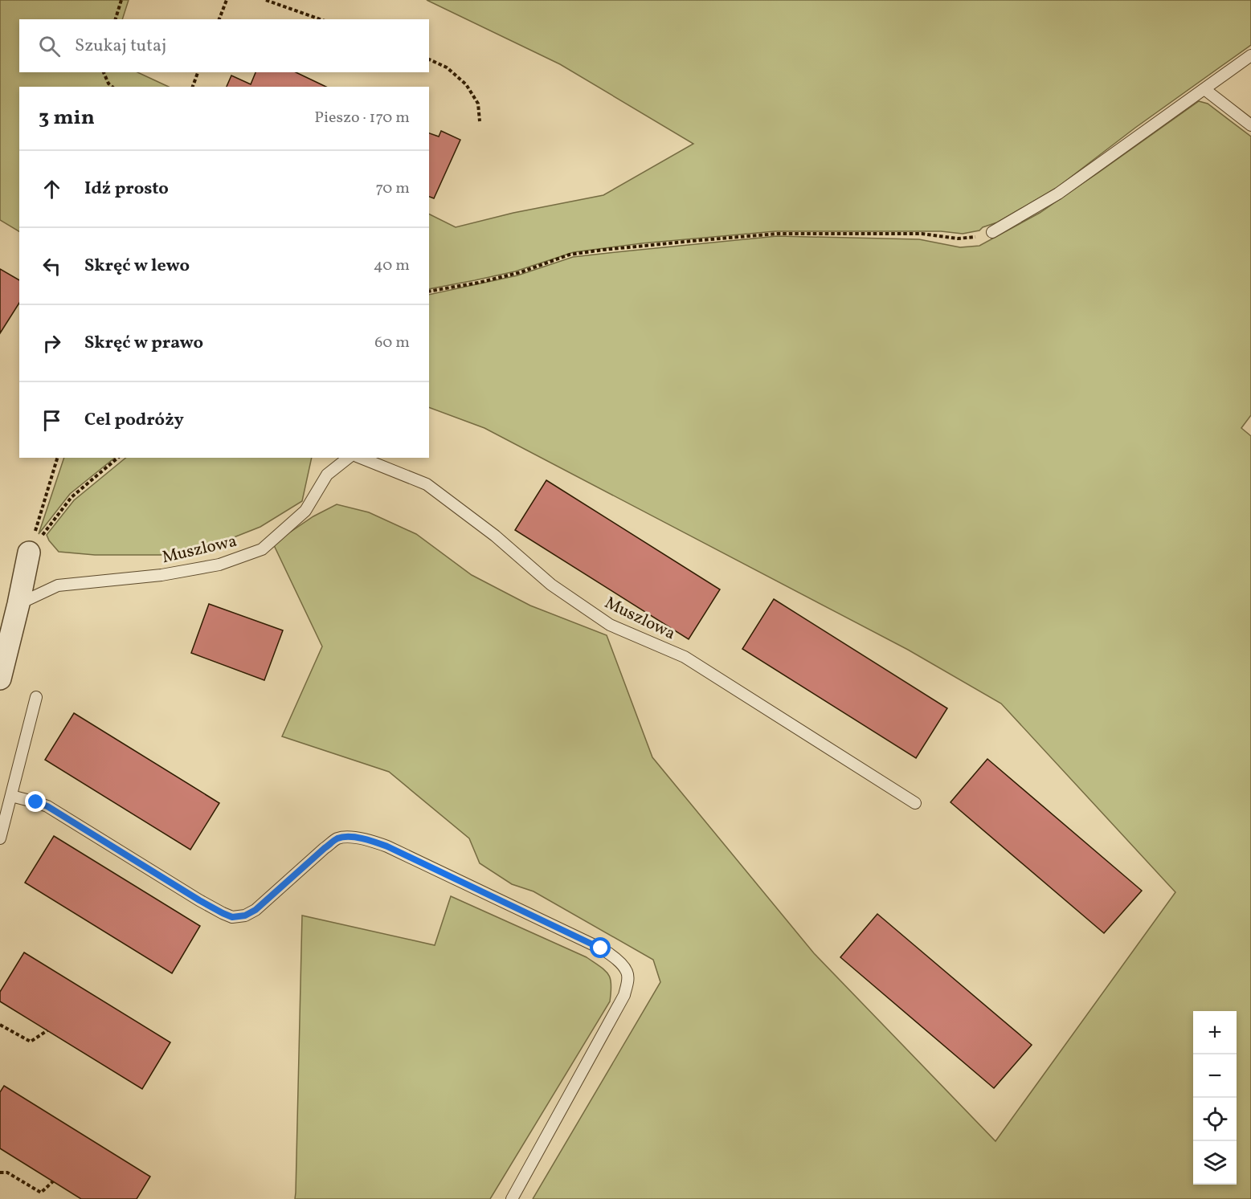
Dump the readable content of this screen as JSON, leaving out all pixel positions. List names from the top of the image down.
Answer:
{
  "streets": {
    "lane": ["Muszlowa"]
  },
  "page": {
    "search": "Szukaj tutaj",
    "heading": ["3 min", "Pieszo · 170 m"],
    "list": [
      ["Idź prosto", "70 m"],
      ["Skręć w lewo", "40 m"],
      ["Skręć w prawo", "60 m"],
      "Cel podróży"
    ],
    "map_buttons": ["+", "−"]
  }
}
